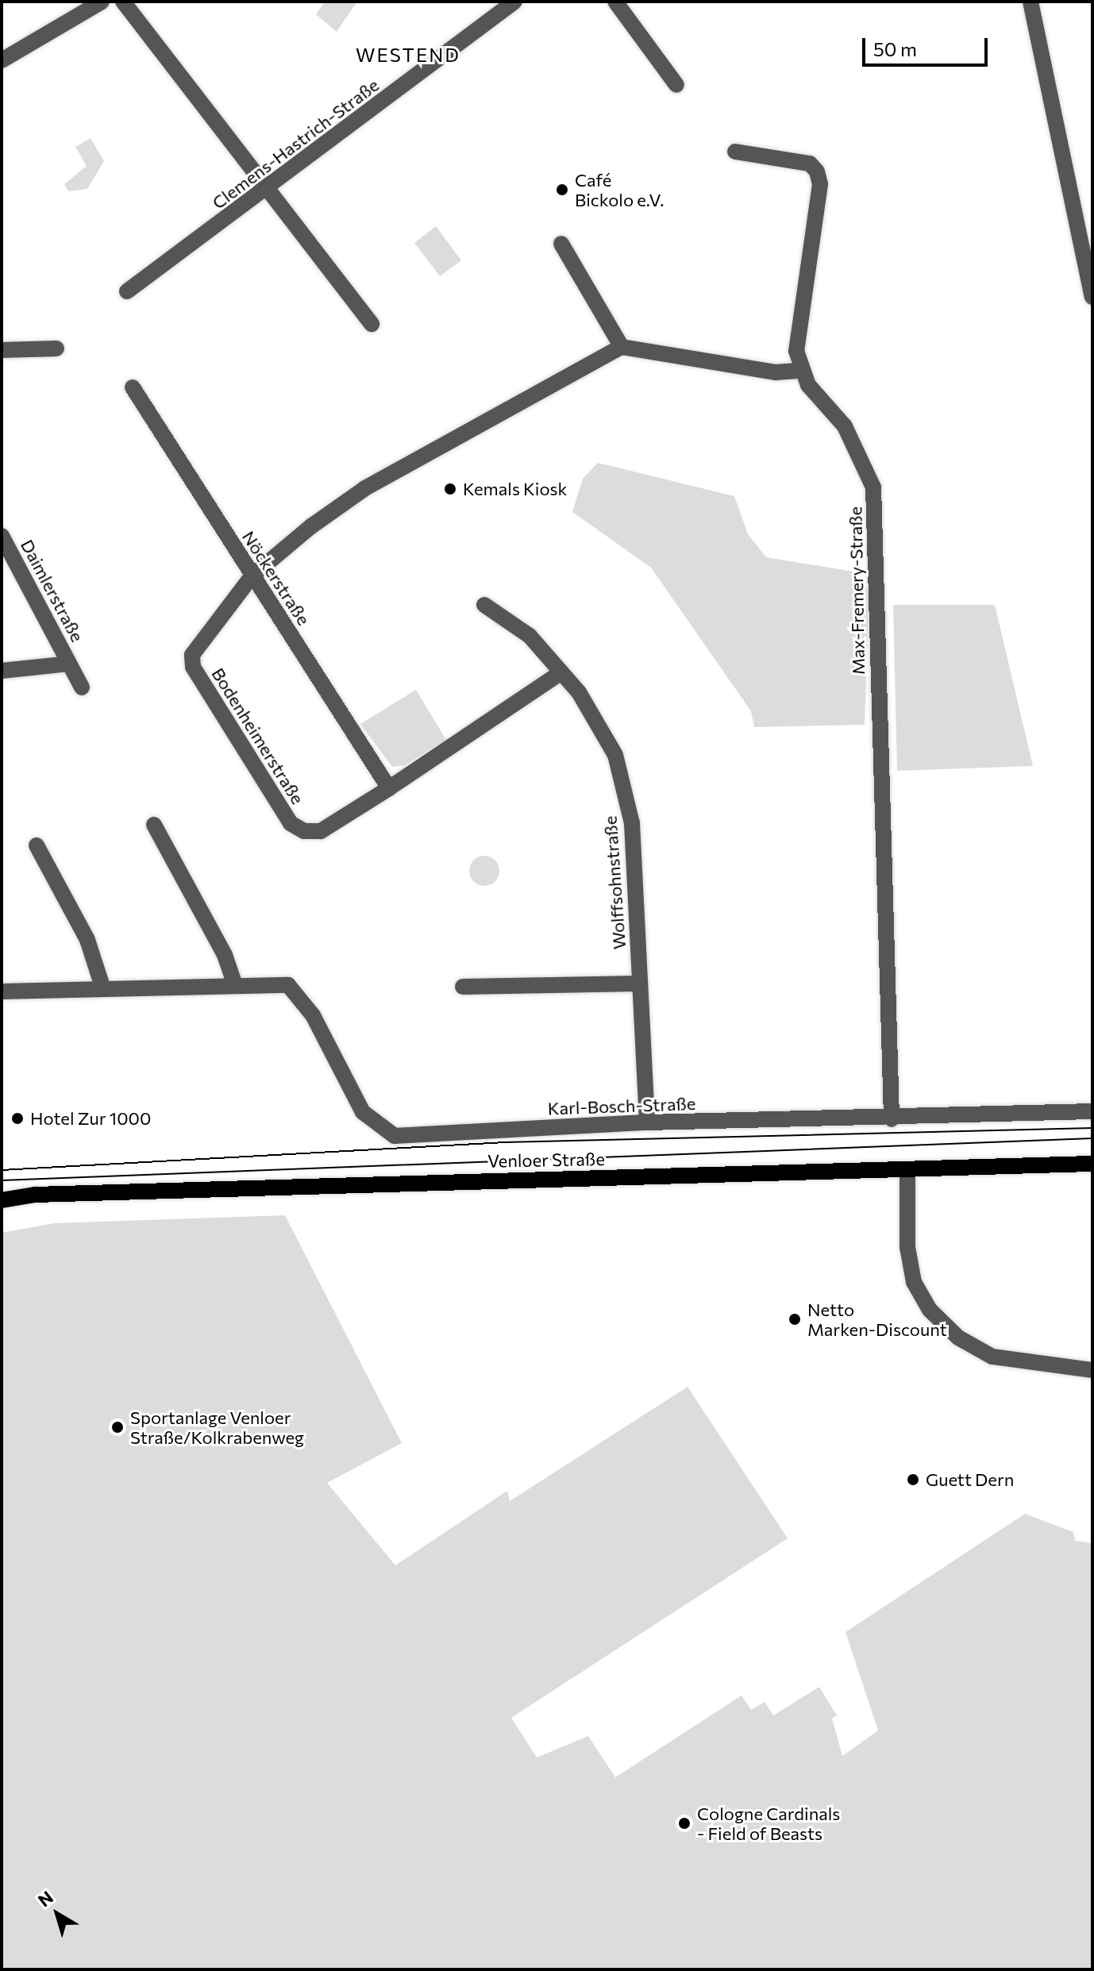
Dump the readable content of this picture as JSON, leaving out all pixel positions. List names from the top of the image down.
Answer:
{
  "streets": {
    "main road": ["Venloer Straße"],
    "street": [
      "Clemens-Hastrich-Straße",
      "Nöckerstraße",
      "Daimlerstraße",
      "Max-Fremery-Straße",
      "Bodenheimerstraße",
      "Wolffsohnstraße",
      "Karl-Bosch-Straße"
    ]
  },
  "crossings": [
    ["Nöckerstraße", "Bodenheimerstraße"],
    ["Max-Fremery-Straße", "Karl-Bosch-Straße"],
    ["Bodenheimerstraße", "Wolffsohnstraße"],
    ["Wolffsohnstraße", "Karl-Bosch-Straße"]
  ],
  "districts": ["WESTEND"],
  "places": [
    "Café Bickolo e.V.",
    "Kemals Kiosk",
    "Hotel Zur 1000",
    "Netto Marken-Discount",
    "Sportanlage Venloer Straße/Kolkrabenweg",
    "Guett Dern",
    "Cologne Cardinals - Field of Beasts"
  ],
  "scale_bar": "50 m",
  "north": "top left"
}
